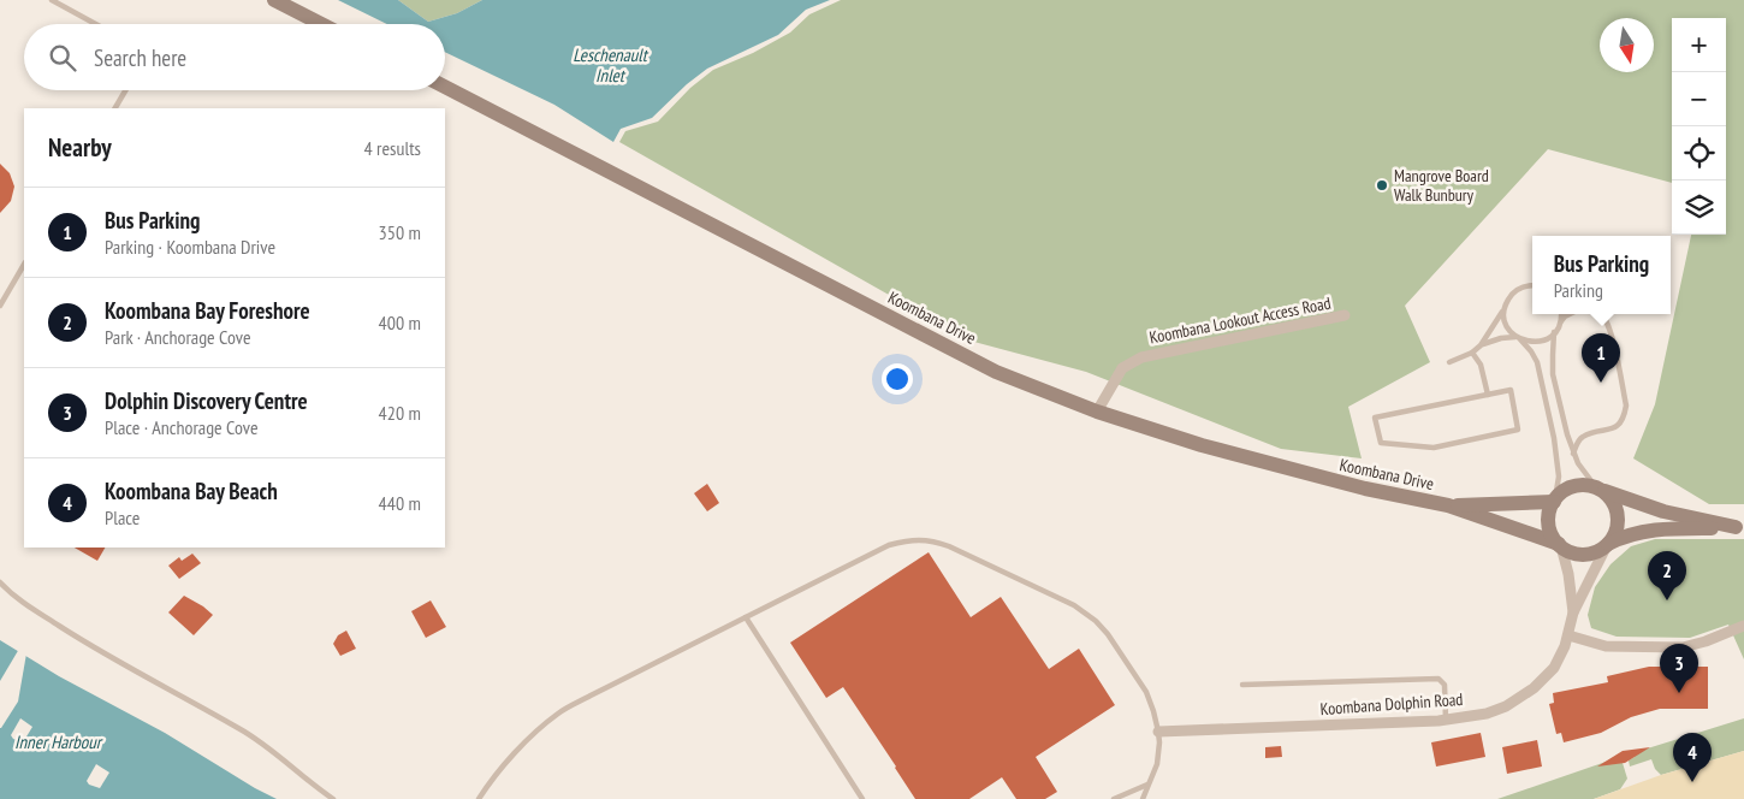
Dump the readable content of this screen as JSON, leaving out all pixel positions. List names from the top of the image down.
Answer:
{
  "streets": {
    "main road": ["Koombana Drive"],
    "street": ["Koombana Lookout Access Road", "Koombana Dolphin Road"]
  },
  "crossings": [
    ["Koombana Drive", "Koombana Lookout Access Road"],
    ["Koombana Drive", "Koombana Dolphin Road"]
  ],
  "water": ["Leschenault Inlet", "Inner Harbour"],
  "places": ["Mangrove Board Walk Bunbury"],
  "north": "bottom",
  "page": {
    "map_buttons": ["+", "−"],
    "search": "Search here",
    "heading": ["Nearby", "4 results"],
    "list": [
      {
        "mark": "1",
        "name": "Bus Parking",
        "note": "Parking · Koombana Drive",
        "value": "350 m"
      },
      {
        "mark": "2",
        "name": "Koombana Bay Foreshore",
        "note": "Park · Anchorage Cove",
        "value": "400 m"
      },
      {
        "mark": "3",
        "name": "Dolphin Discovery Centre",
        "note": "Place · Anchorage Cove",
        "value": "420 m"
      },
      {
        "mark": "4",
        "name": "Koombana Bay Beach",
        "note": "Place",
        "value": "440 m"
      }
    ],
    "popup": ["Bus Parking", "Parking"],
    "pins": [
      "1",
      "2",
      "3",
      "4"
    ]
  }
}
